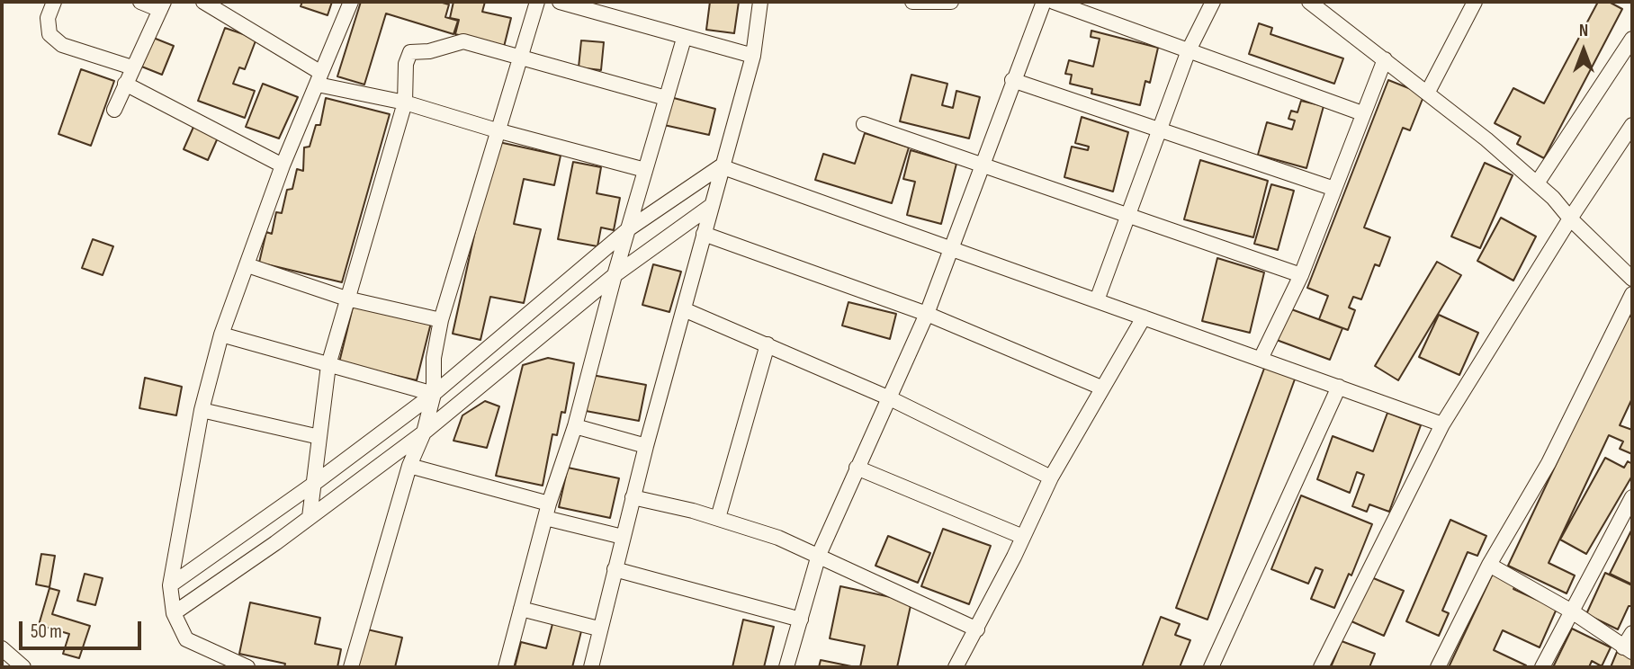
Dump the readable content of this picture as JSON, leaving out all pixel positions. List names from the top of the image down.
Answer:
{
  "scale_bar": "50 m",
  "north": "top"
}
